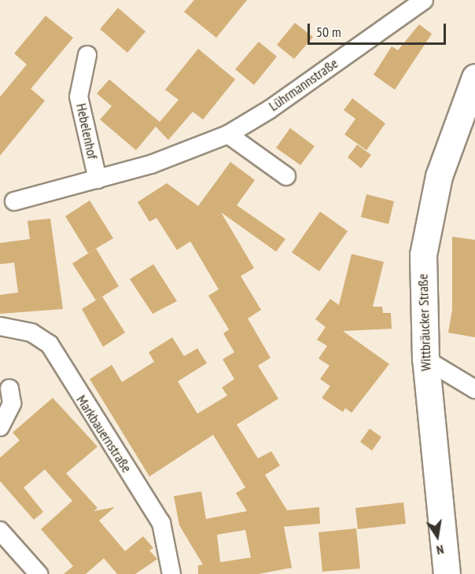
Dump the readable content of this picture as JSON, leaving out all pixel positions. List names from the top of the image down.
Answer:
{
  "streets": {
    "main road": ["Wittbräucker Straße"],
    "street": ["Lührmannstraße", "Hebelenhof", "Markbauernstraße"]
  },
  "crossings": [
    ["Lührmannstraße", "Hebelenhof"]
  ],
  "scale_bar": "50 m",
  "north": "bottom"
}
